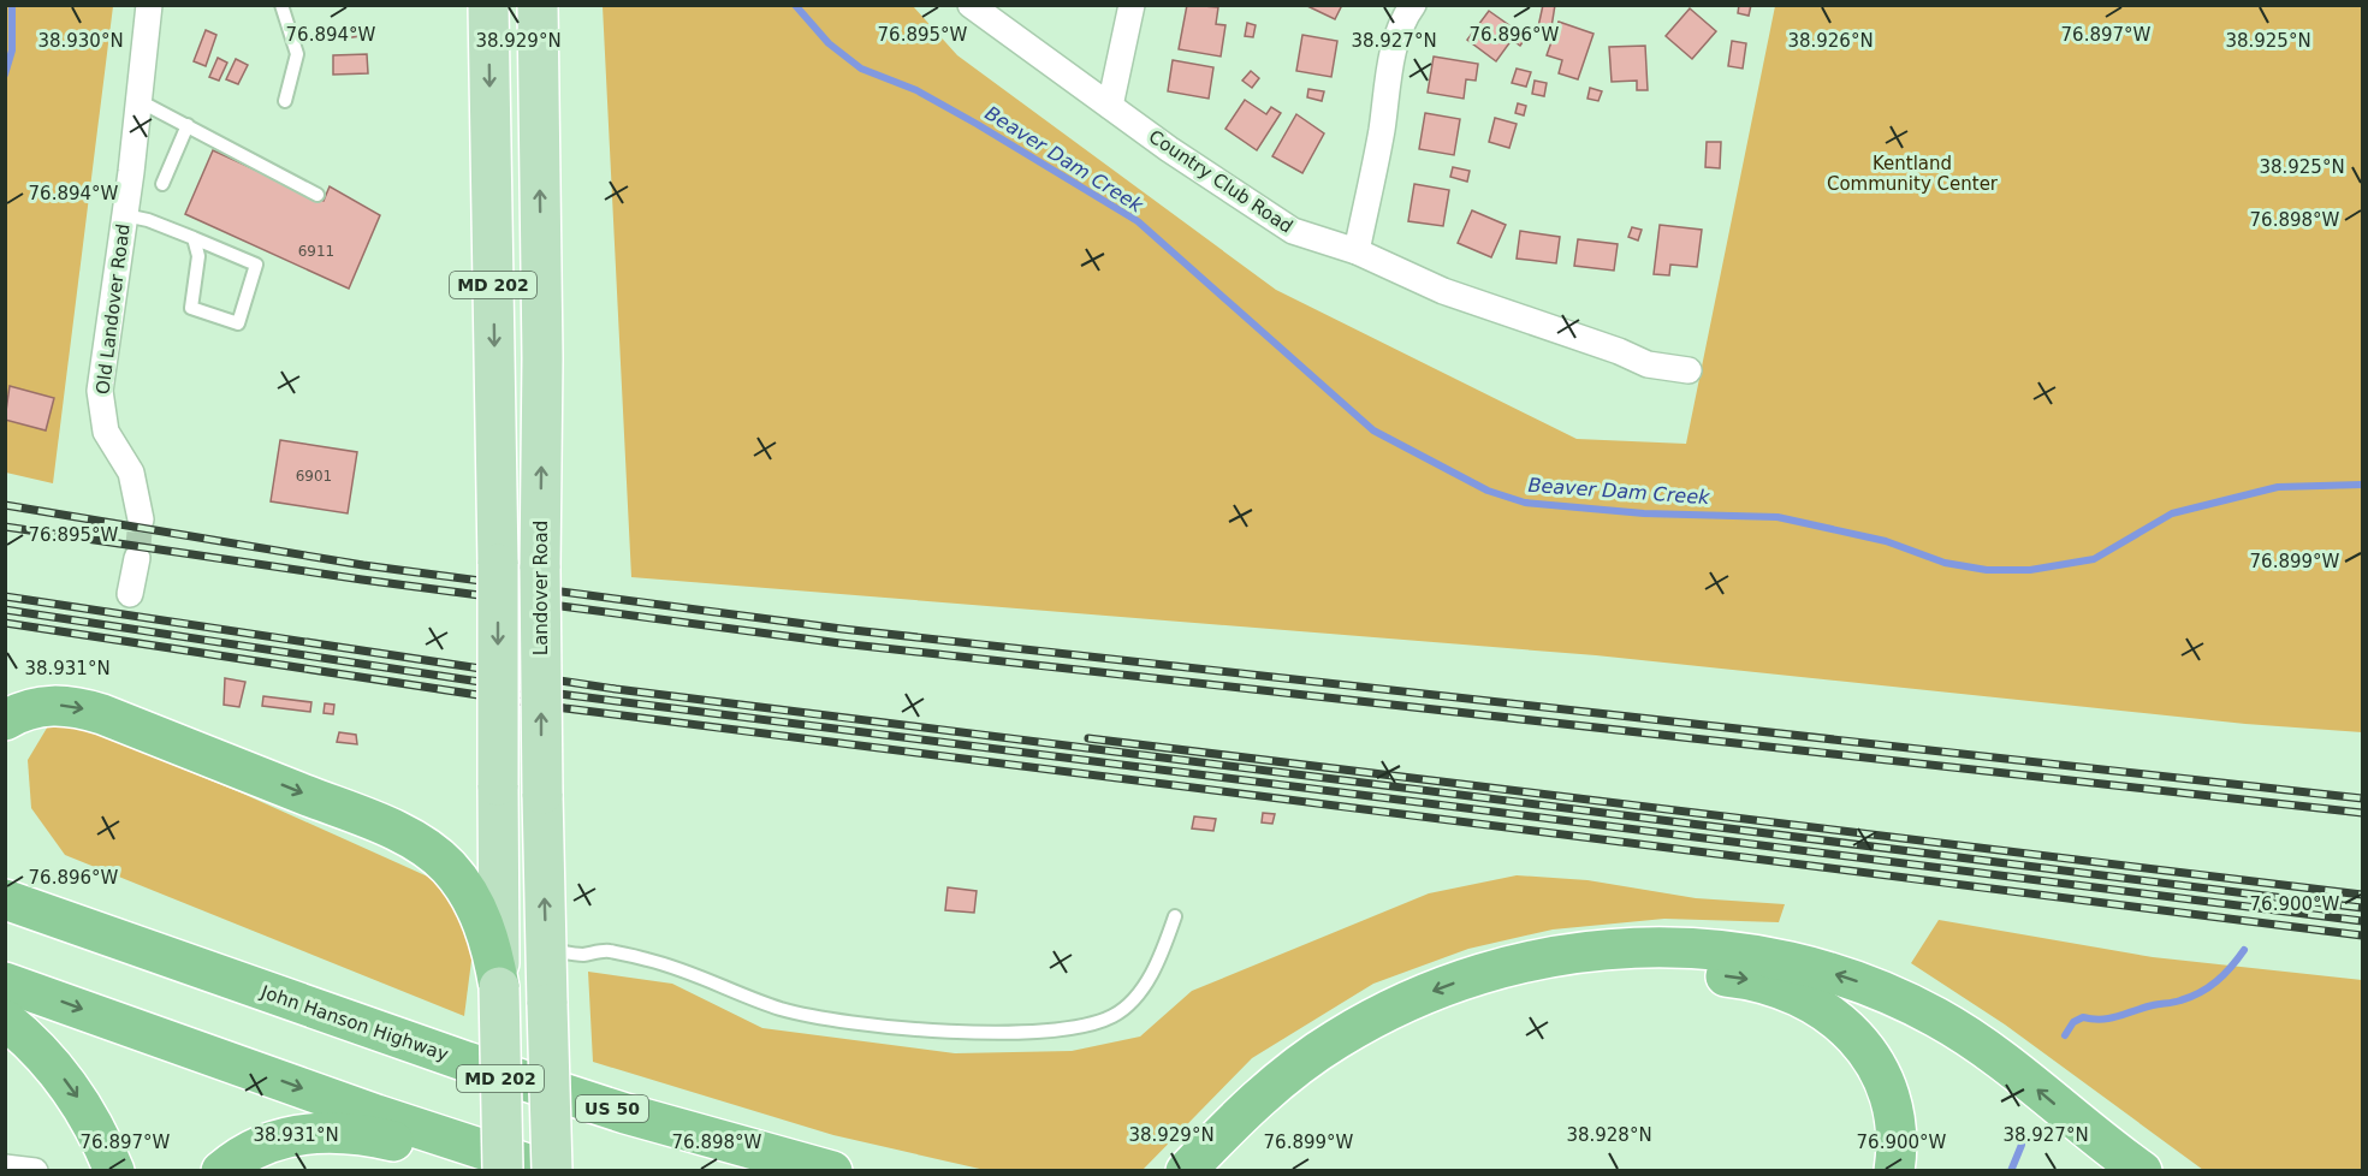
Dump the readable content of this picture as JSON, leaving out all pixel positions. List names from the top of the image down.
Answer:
{
  "streets": {
    "highway": ["John Hanson Highway", "US 50"],
    "main road": ["MD 202", "Landover Road"],
    "street": ["Country Club Road", "Old Landover Road"]
  },
  "water": ["Beaver Dam Creek"],
  "parks": ["Kentland Community Center"],
  "house_numbers": ["6911", "6901"],
  "coordinates": [
    "76.894°W",
    "76.895°W",
    "76.896°W",
    "76.897°W",
    "38.926°N",
    "38.930°N",
    "38.929°N",
    "38.927°N",
    "38.925°N",
    "76.898°W",
    "76.899°W",
    "38.931°N",
    "76.900°W",
    "38.928°N"
  ]
}
